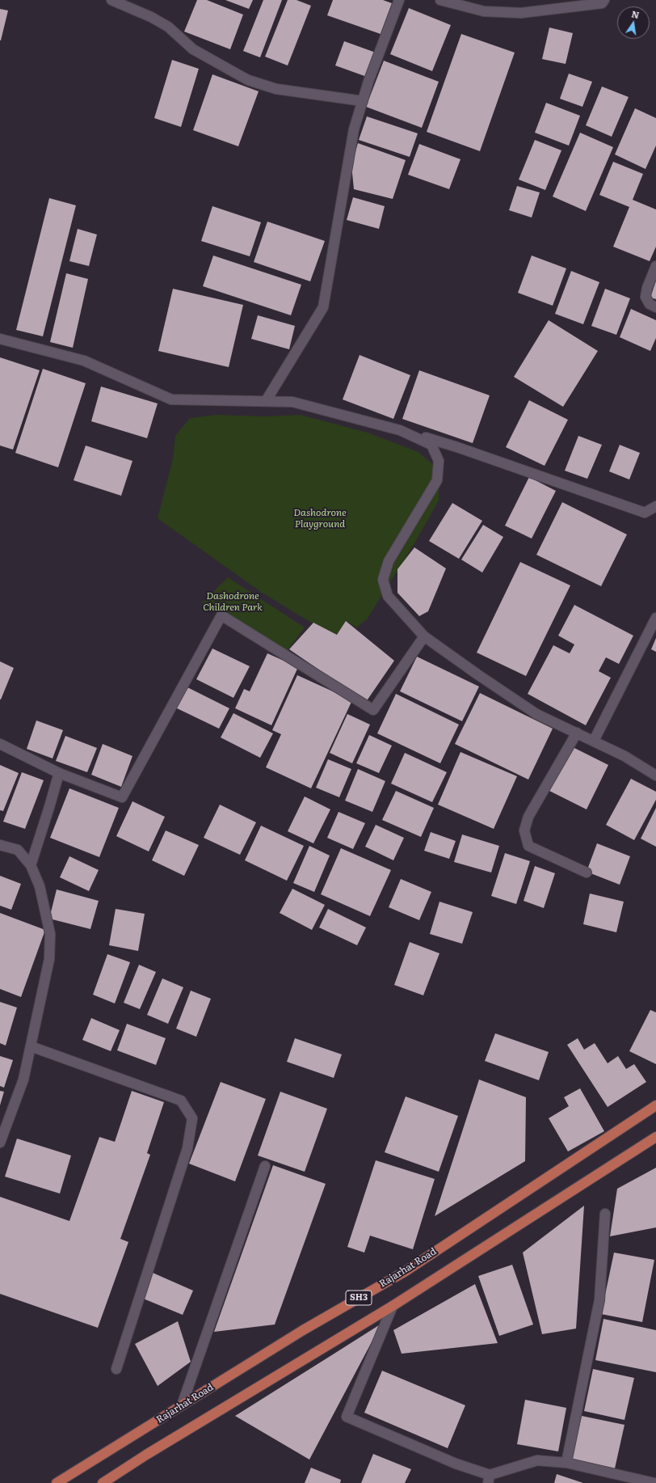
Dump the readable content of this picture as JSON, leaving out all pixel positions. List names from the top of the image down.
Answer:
{
  "streets": {
    "main road": ["Rajarhat Road", "SH3"]
  },
  "parks": ["Dashodrone Playground", "Dashodrone Children Park"],
  "north": "top"
}
